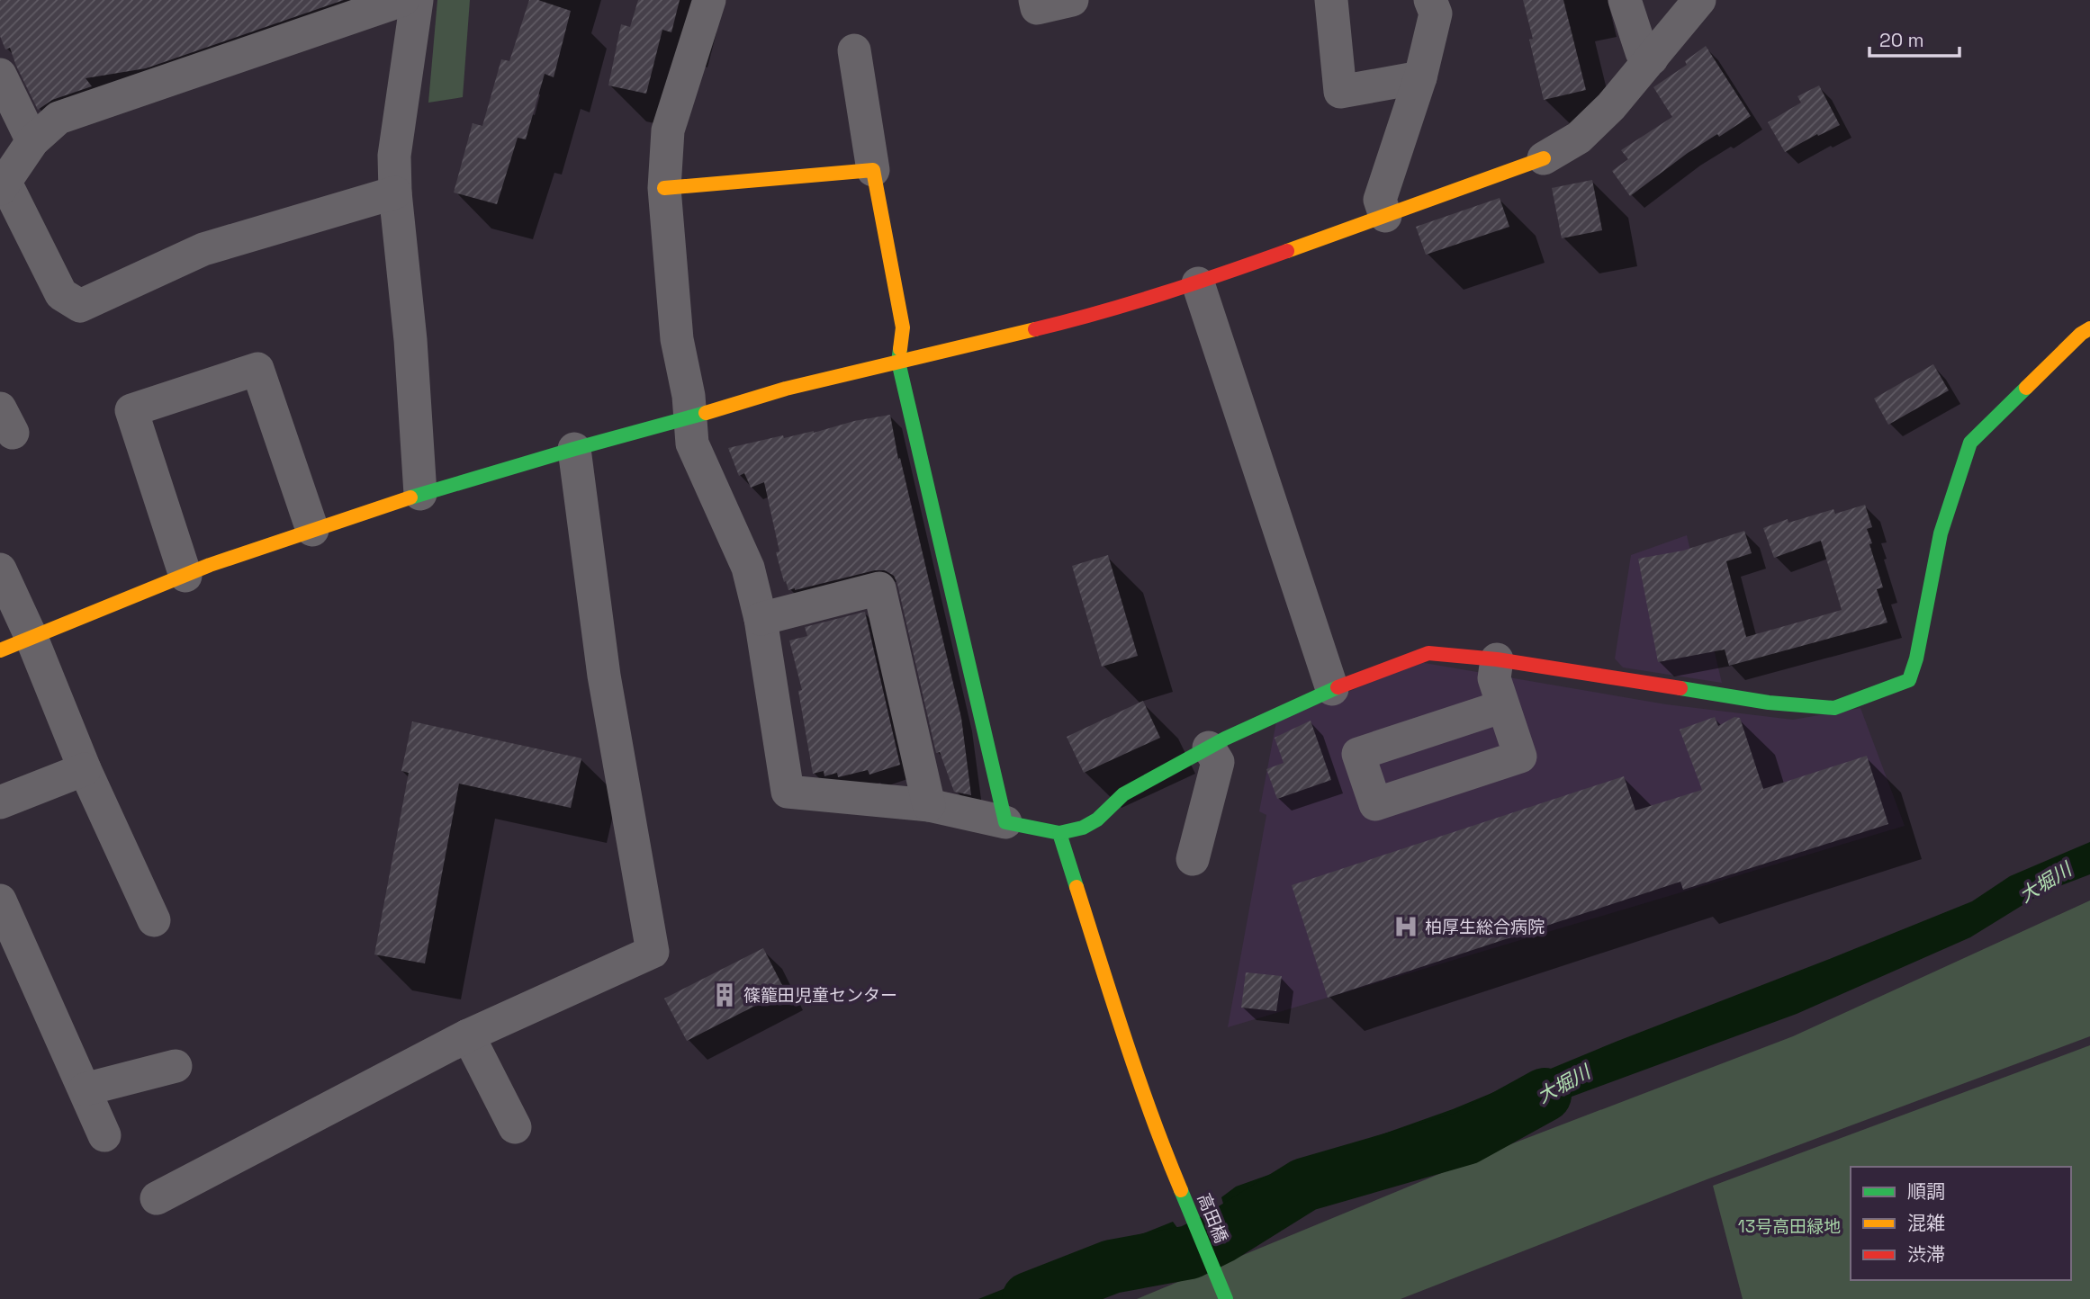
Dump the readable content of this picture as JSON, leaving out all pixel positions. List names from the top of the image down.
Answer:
{
  "streets": {
    "street": ["高田橋"]
  },
  "water": ["大堀川"],
  "parks": ["13号高田緑地"],
  "places": {
    "hospital": ["柏厚生総合病院"],
    "building": ["篠籠田児童センター"]
  },
  "legend": ["順調", "混雑", "渋滞"],
  "scale_bar": "20 m"
}
